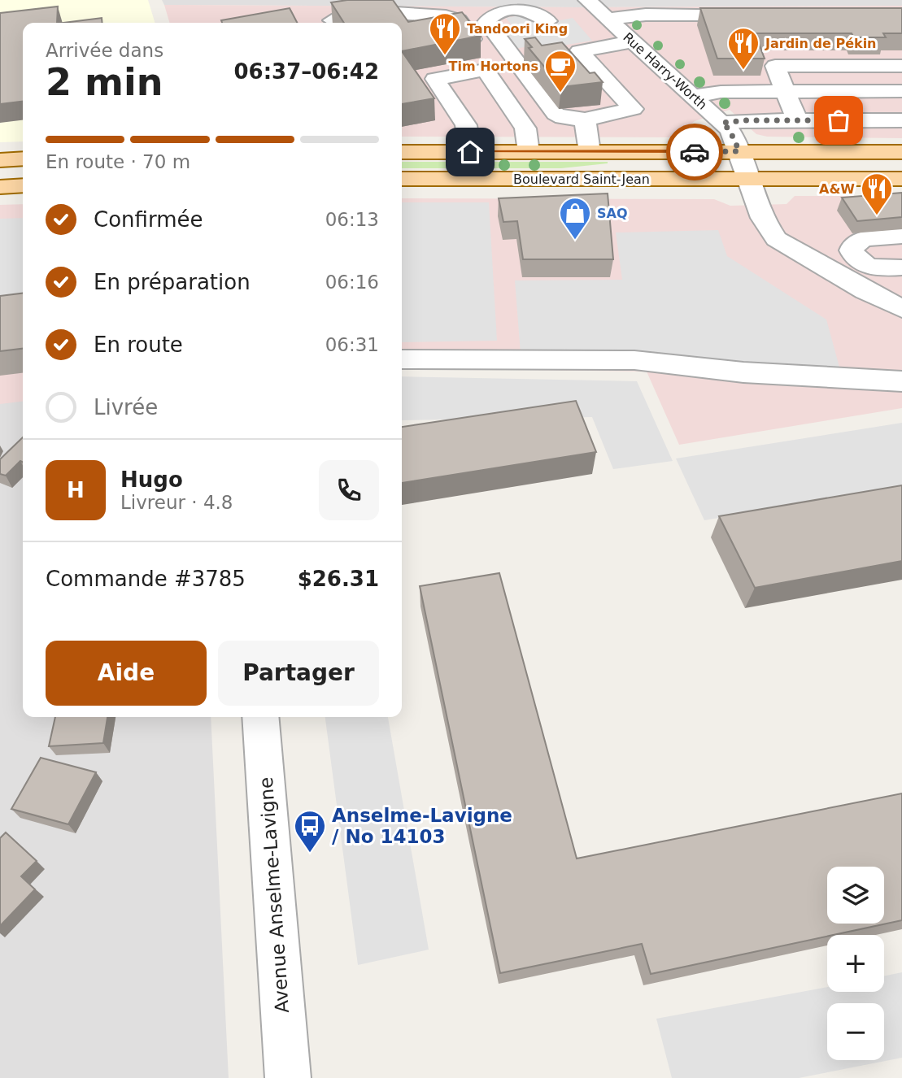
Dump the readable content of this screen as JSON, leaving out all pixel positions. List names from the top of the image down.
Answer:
{
  "streets": {
    "main road": ["Boulevard Saint-Jean"],
    "street": ["Rue Harry-Worth", "Avenue Anselme-Lavigne"]
  },
  "crossings": [
    ["Rue Harry-Worth", "Boulevard Saint-Jean"]
  ],
  "places": {
    "restaurant": ["Tandoori King", "Jardin de Pékin", "A&W"],
    "cafe": ["Tim Hortons"],
    "shop": ["SAQ"],
    "bus stop": ["Anselme-Lavigne / No 14103"]
  },
  "page": {
    "heading": ["2 min", "Arrivée dans", "06:37–06:42"],
    "panel": [
      "Hugo",
      "Livreur · 4.8",
      "Commande #3785",
      "$26.31"
    ],
    "bar": "En route · 70 m",
    "list": [
      ["Confirmée", "06:13"],
      ["En préparation", "06:16"],
      ["En route", "06:31"],
      "Livrée"
    ],
    "round": "H",
    "buttons": ["Aide", "Partager"],
    "map_buttons": ["+", "−"]
  }
}
